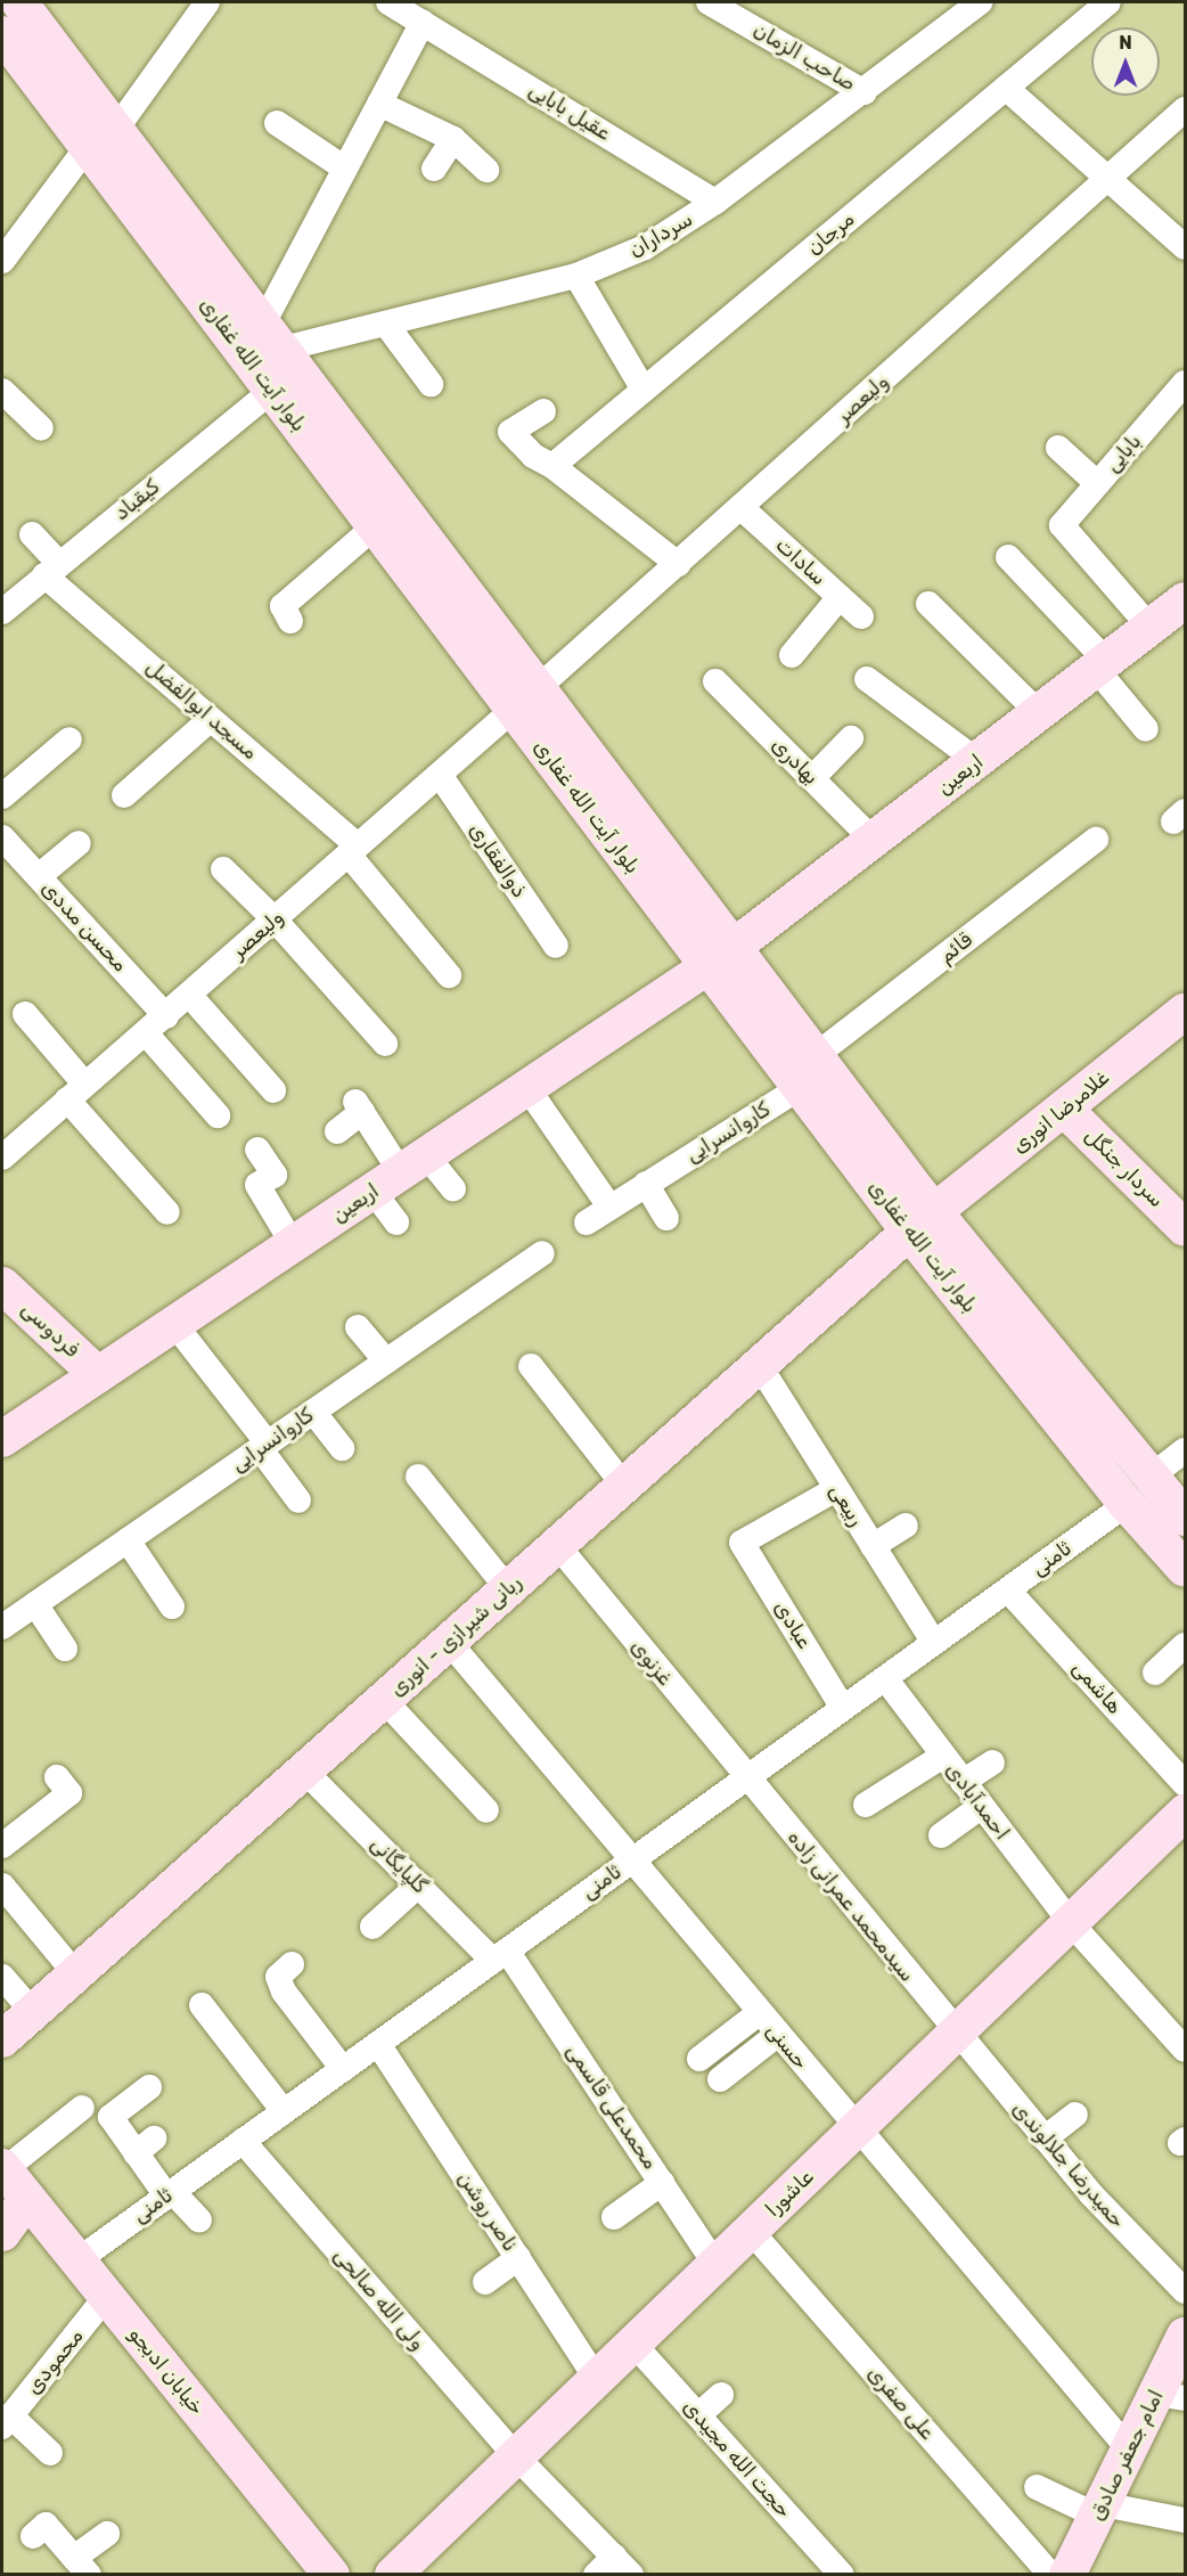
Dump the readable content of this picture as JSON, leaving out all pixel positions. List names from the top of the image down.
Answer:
{
  "streets": {
    "street": [
      "صاحب الزمان",
      "عقیل بابایی",
      "مرجان",
      "سرداران",
      "بلوار آیت الله غفاری",
      "ولیعصر",
      "بابایی",
      "کیقباد",
      "سادات",
      "مسجد ابوالفضل",
      "بهادری",
      "اربعین",
      "ذوالفقاری",
      "محسن مددی",
      "قائم",
      "غلامرضا انوری",
      "کاروانسرایی",
      "سردار جنگل",
      "فردوسی",
      "ربیعی",
      "ثامنی",
      "عبادی",
      "ربانی شیرازی - انوری",
      "غزنوی",
      "هاشمی",
      "احمدآبادی",
      "گلپایگانی",
      "سیدمحمد عمرانی زاده",
      "حسنی",
      "محمدعلی قاسمی",
      "حمیدرضا جلالوندی",
      "عاشورا",
      "ناصر روشن",
      "ولی الله صالحی",
      "محمودی",
      "خیابان ادبجو",
      "علی صفری",
      "امام جعفر صادق",
      "حجت الله مجیدی"
    ]
  },
  "crossings": [
    ["صاحب الزمان", "سرداران"],
    ["عقیل بابایی", "سرداران"],
    ["سرداران", "بلوار آیت الله غفاری"],
    ["بلوار آیت الله غفاری", "ولیعصر"],
    ["بلوار آیت الله غفاری", "کیقباد"],
    ["بلوار آیت الله غفاری", "اربعین"],
    ["بلوار آیت الله غفاری", "قائم"],
    ["بلوار آیت الله غفاری", "غلامرضا انوری"],
    ["بلوار آیت الله غفاری", "کاروانسرایی"],
    ["بلوار آیت الله غفاری", "ثامنی"],
    ["بلوار آیت الله غفاری", "ربانی شیرازی - انوری"],
    ["ولیعصر", "سادات"],
    ["ولیعصر", "مسجد ابوالفضل"],
    ["ولیعصر", "ذوالفقاری"],
    ["ولیعصر", "محسن مددی"],
    ["بابایی", "اربعین"],
    ["کیقباد", "مسجد ابوالفضل"],
    ["بهادری", "اربعین"],
    ["اربعین", "فردوسی"],
    ["قائم", "کاروانسرایی"],
    ["غلامرضا انوری", "سردار جنگل"],
    ["غلامرضا انوری", "ربانی شیرازی - انوری"],
    ["ربیعی", "ثامنی"],
    ["ربیعی", "عبادی"],
    ["ربیعی", "ربانی شیرازی - انوری"],
    ["ثامنی", "عبادی"],
    ["ثامنی", "غزنوی"],
    ["ثامنی", "هاشمی"],
    ["ثامنی", "احمدآبادی"],
    ["ثامنی", "گلپایگانی"],
    ["ثامنی", "سیدمحمد عمرانی زاده"],
    ["ثامنی", "حسنی"],
    ["ثامنی", "محمدعلی قاسمی"],
    ["ثامنی", "ناصر روشن"],
    ["ثامنی", "ولی الله صالحی"],
    ["ثامنی", "خیابان ادبجو"],
    ["ربانی شیرازی - انوری", "غزنوی"],
    ["ربانی شیرازی - انوری", "گلپایگانی"],
    ["ربانی شیرازی - انوری", "حسنی"],
    ["غزنوی", "سیدمحمد عمرانی زاده"],
    ["احمدآبادی", "عاشورا"],
    ["گلپایگانی", "محمدعلی قاسمی"],
    ["سیدمحمد عمرانی زاده", "حمیدرضا جلالوندی"],
    ["سیدمحمد عمرانی زاده", "عاشورا"],
    ["حسنی", "عاشورا"],
    ["حسنی", "امام جعفر صادق"],
    ["محمدعلی قاسمی", "عاشورا"],
    ["حمیدرضا جلالوندی", "عاشورا"],
    ["عاشورا", "ناصر روشن"],
    ["عاشورا", "ولی الله صالحی"],
    ["عاشورا", "علی صفری"],
    ["عاشورا", "حجت الله مجیدی"],
    ["محمودی", "خیابان ادبجو"]
  ],
  "north": "top"
}
